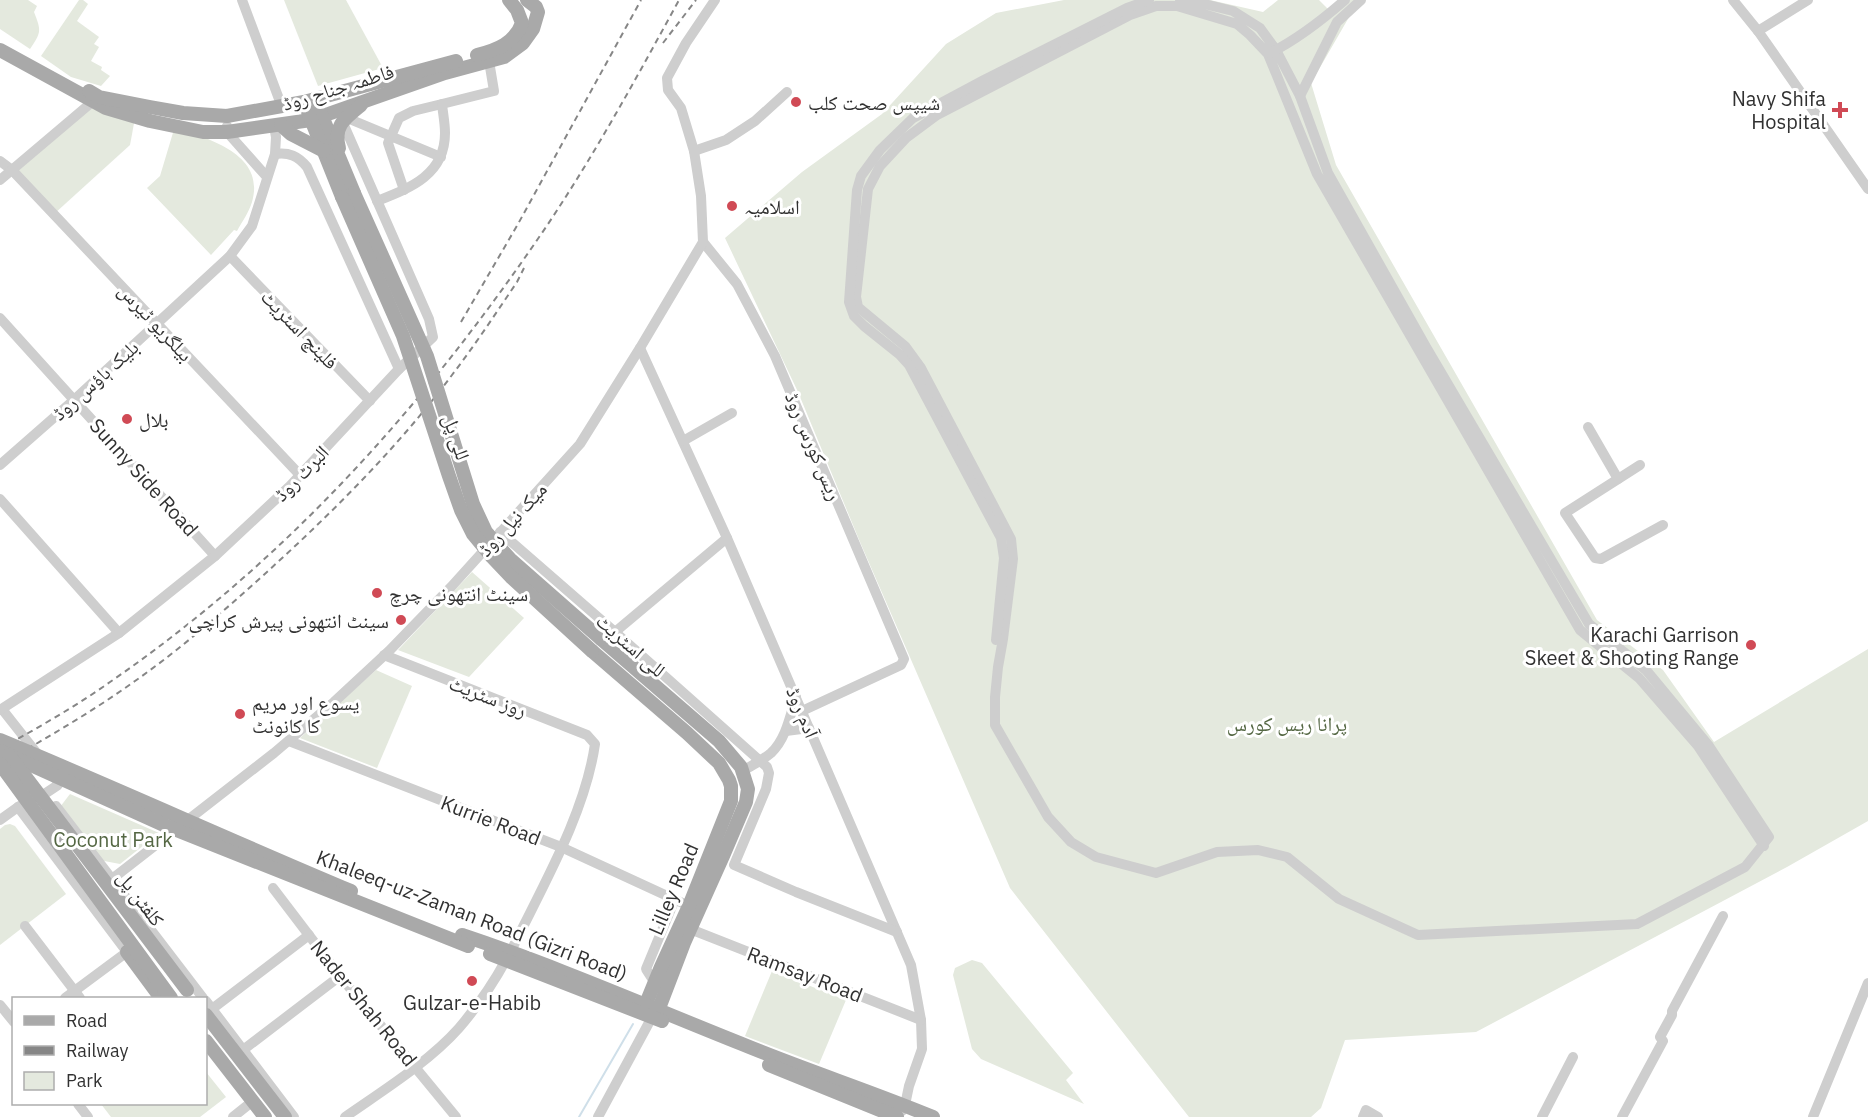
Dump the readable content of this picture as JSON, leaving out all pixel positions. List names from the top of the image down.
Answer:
{
  "streets": {
    "main road": [
      "فاطمہ جناح روڈ",
      "للی پل",
      "Lilley Road",
      "کلفٹن پل",
      "Khaleeq-uz-Zaman Road (Gizri Road)"
    ],
    "street": [
      "بیلگریو ٹیرس",
      "فلینچ اسٹریٹ",
      "بلیک ہاؤس روڈ",
      "ریس کورس روڈ",
      "البرٹ روڈ",
      "Sunny Side Road",
      "میک نیل روڈ",
      "للی اسٹریٹ",
      "روز سٹریٹ",
      "آدم روڈ",
      "Kurrie Road",
      "Ramsay Road",
      "Nader Shah Road"
    ]
  },
  "crossings": [
    ["فاطمہ جناح روڈ", "بلیک ہاؤس روڈ"],
    ["بیلگریو ٹیرس", "بلیک ہاؤس روڈ"],
    ["بیلگریو ٹیرس", "البرٹ روڈ"],
    ["فلینچ اسٹریٹ", "بلیک ہاؤس روڈ"],
    ["فلینچ اسٹریٹ", "البرٹ روڈ"],
    ["بلیک ہاؤس روڈ", "Sunny Side Road"],
    ["للی پل", "Lilley Road"],
    ["ریس کورس روڈ", "میک نیل روڈ"],
    ["ریس کورس روڈ", "آدم روڈ"],
    ["البرٹ روڈ", "Sunny Side Road"],
    ["میک نیل روڈ", "للی اسٹریٹ"],
    ["میک نیل روڈ", "روز سٹریٹ"],
    ["میک نیل روڈ", "آدم روڈ"],
    ["میک نیل روڈ", "Kurrie Road"],
    ["روز سٹریٹ", "Kurrie Road"],
    ["آدم روڈ", "Khaleeq-uz-Zaman Road (Gizri Road)"],
    ["آدم روڈ", "Ramsay Road"],
    ["Kurrie Road", "Lilley Road"],
    ["Lilley Road", "Khaleeq-uz-Zaman Road (Gizri Road)"],
    ["Lilley Road", "Ramsay Road"],
    ["کلفٹن پل", "Khaleeq-uz-Zaman Road (Gizri Road)"]
  ],
  "parks": ["پرانا ریس کورس", "Coconut Park"],
  "places": {
    "other": [
      "شیپس صحت کلب",
      "اسلامیہ",
      "بلال",
      "سینٹ انتھونی چرچ",
      "سینٹ انتھونی پیرش کراچی",
      "Karachi Garrison Skeet & Shooting Range",
      "یسوع اور مریم کا کانونٹ",
      "Gulzar-e-Habib"
    ],
    "health": ["Navy Shifa Hospital"]
  },
  "legend": ["Road", "Railway", "Park"]
}
